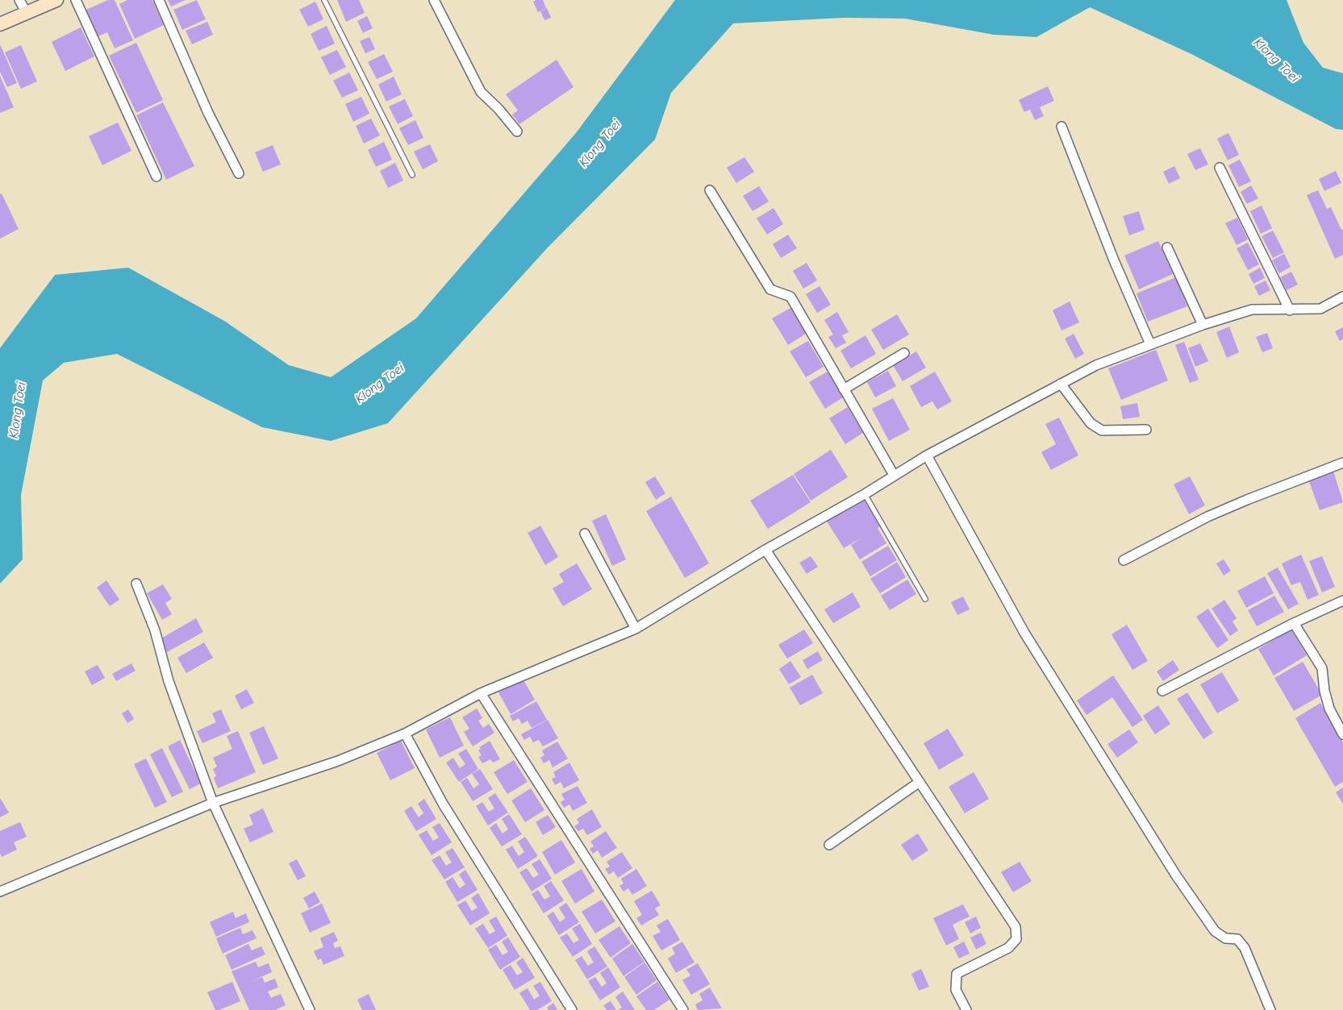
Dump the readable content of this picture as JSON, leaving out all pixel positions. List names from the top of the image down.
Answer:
{
  "water": ["Klong Toei"]
}
